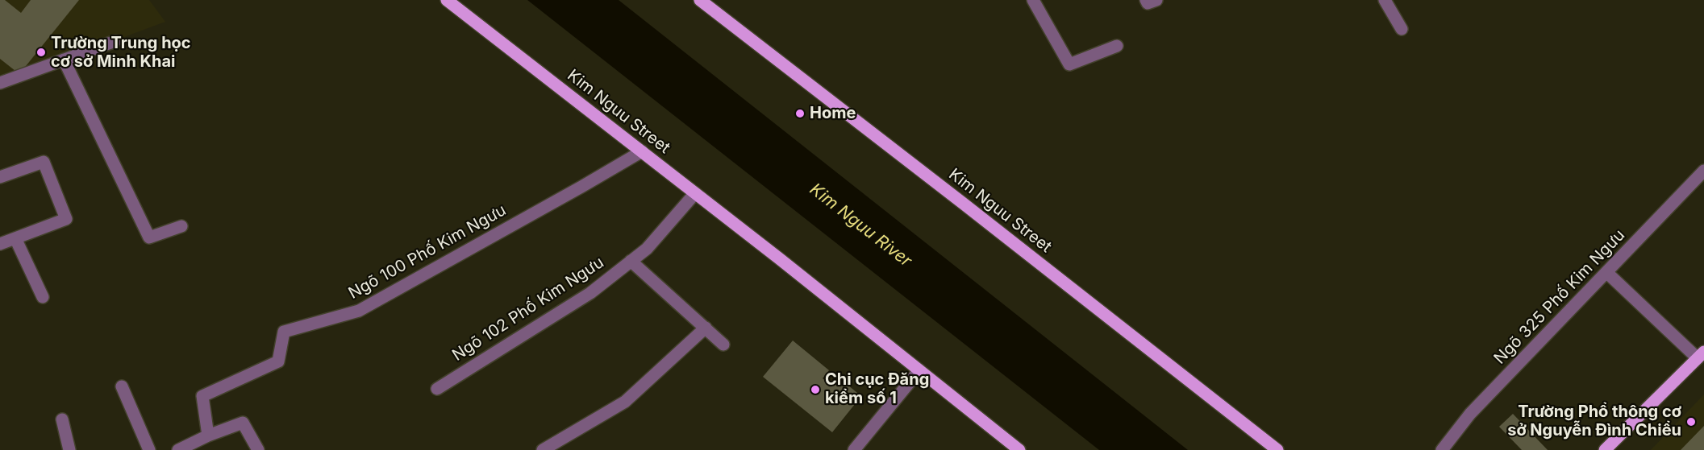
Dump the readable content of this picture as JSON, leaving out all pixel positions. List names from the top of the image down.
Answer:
{
  "streets": {
    "main road": ["Kim Nguu Street"],
    "street": ["Ngõ 100 Phố Kim Ngưu", "Ngõ 325 Phố Kim Ngưu", "Ngõ 102 Phố Kim Ngưu"]
  },
  "crossings": [
    ["Kim Nguu Street", "Ngõ 100 Phố Kim Ngưu"],
    ["Kim Nguu Street", "Ngõ 102 Phố Kim Ngưu"]
  ],
  "water": ["Kim Nguu River"],
  "places": [
    "Trường Trung học cơ sở Minh Khai",
    "Home",
    "Chi cục Đăng kiểm số 1",
    "Trường Phổ thông cơ sở Nguyễn Đình Chiểu"
  ]
}
